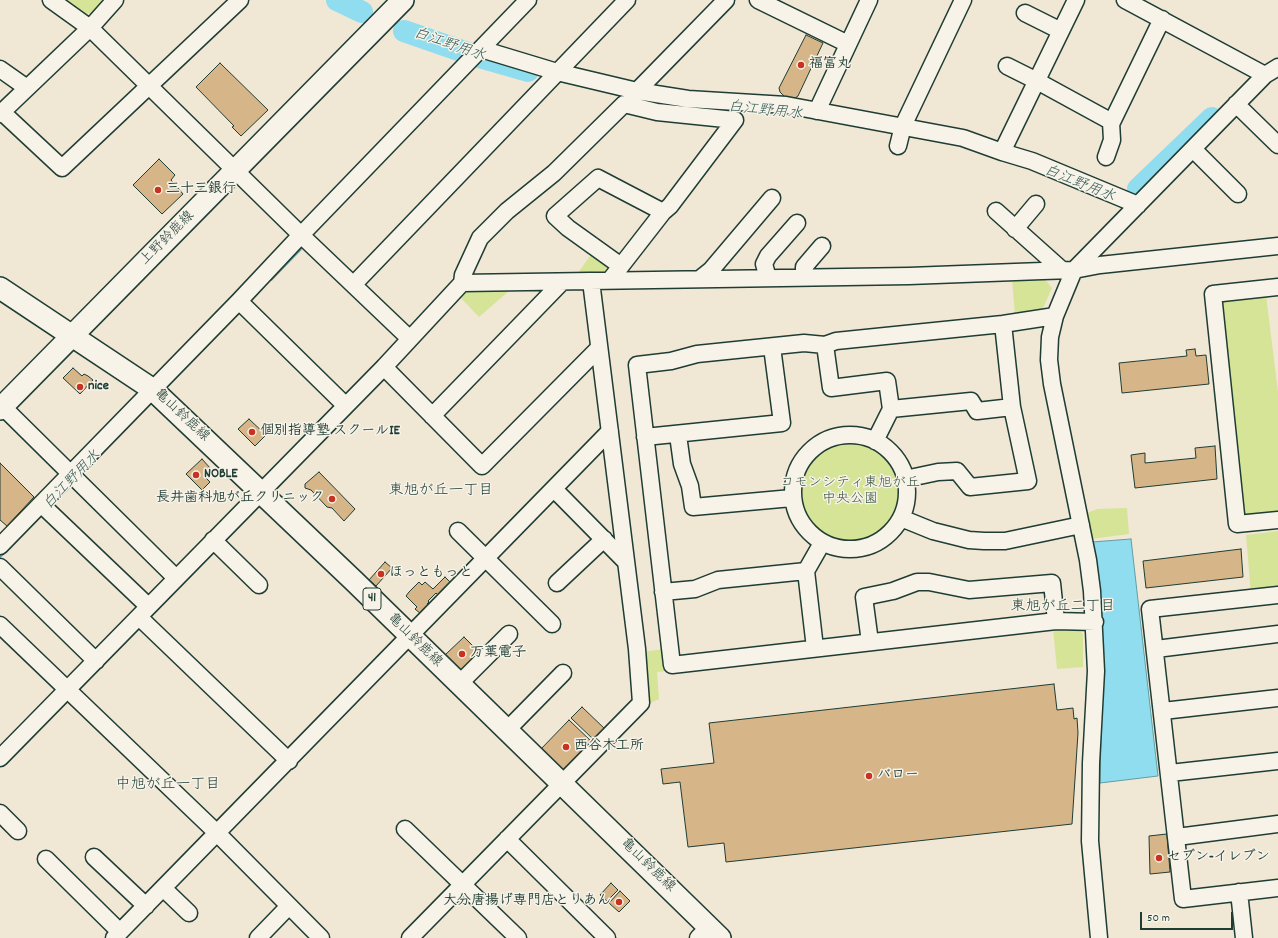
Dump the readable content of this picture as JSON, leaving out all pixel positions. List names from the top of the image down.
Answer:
{
  "streets": {
    "main road": ["上野鈴鹿線", "亀山鈴鹿線", "41"]
  },
  "crossings": [
    ["上野鈴鹿線", "亀山鈴鹿線"]
  ],
  "districts": ["東旭が丘一丁目", "東旭が丘二丁目", "中旭が丘一丁目"],
  "water": ["白江野用水"],
  "parks": ["コモンシティ東旭が丘 中央公園"],
  "places": [
    "福富丸",
    "三十三銀行",
    "nice",
    "個別指導塾 スクールIE",
    "NOBLE",
    "長井歯科旭が丘クリニック",
    "ほっともっと",
    "万葉電子",
    "西谷木工所",
    "バロー",
    "セブン-イレブン",
    "大分唐揚げ専門店とりあん"
  ],
  "scale_bar": "50 m"
}
